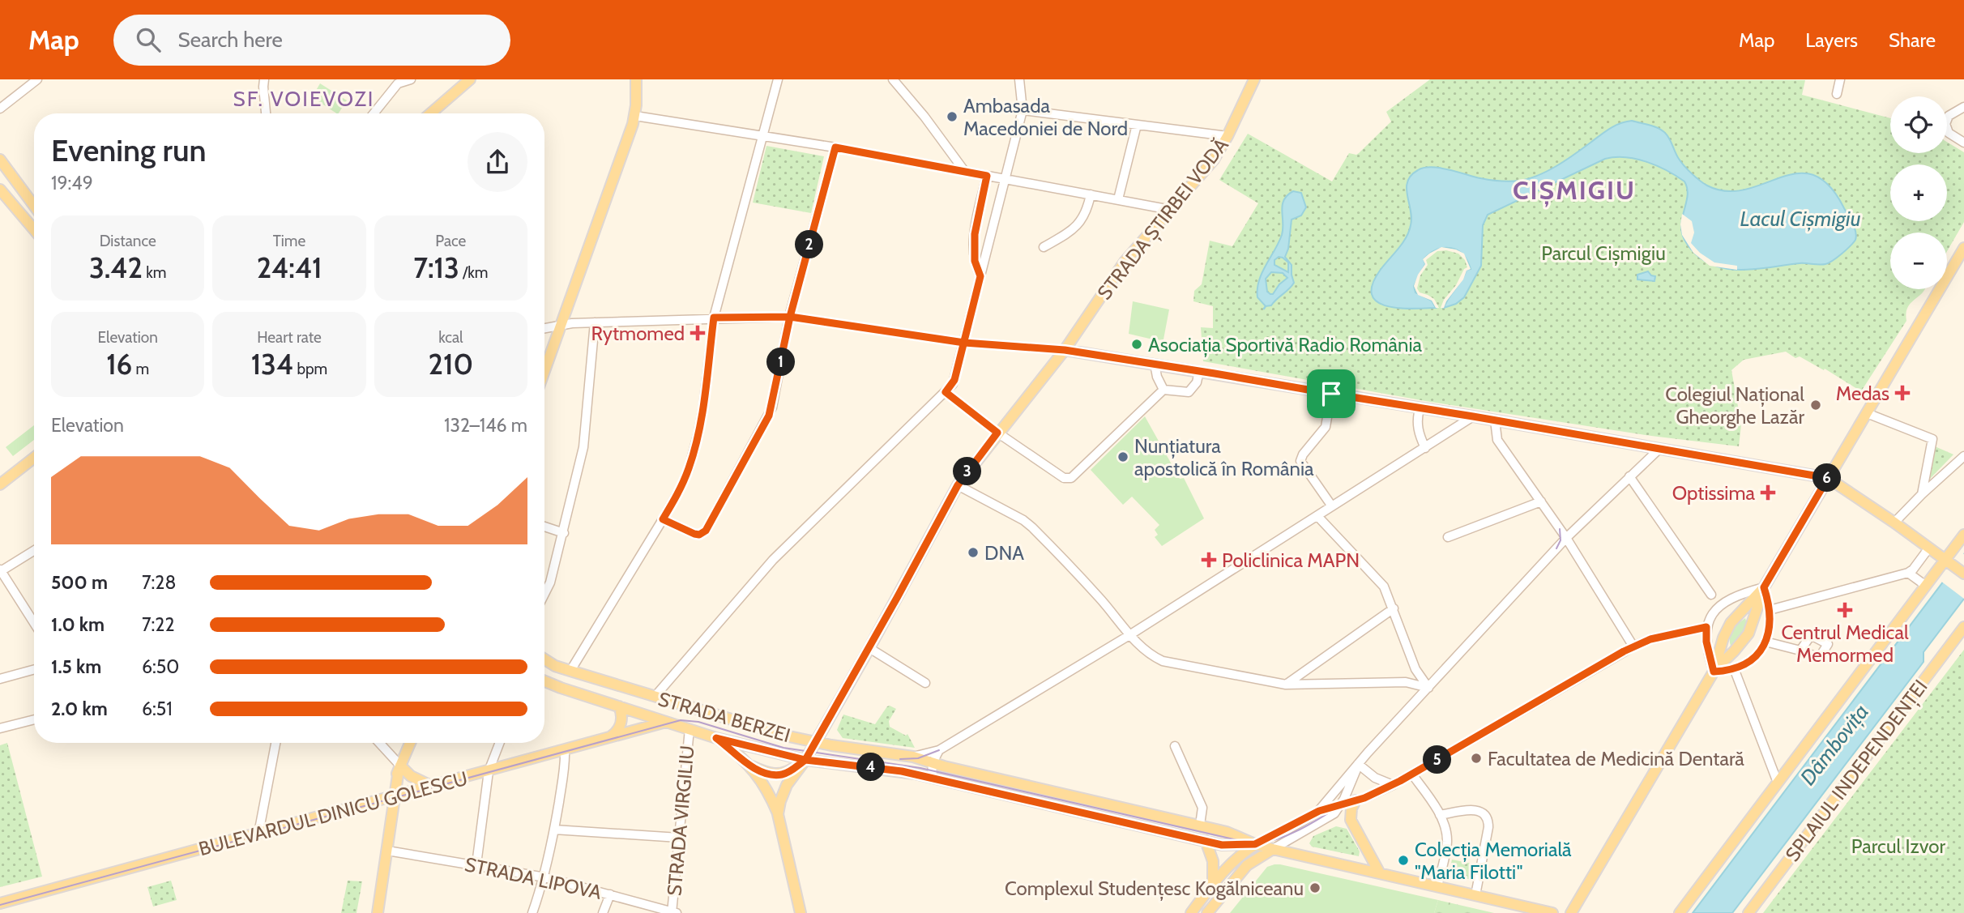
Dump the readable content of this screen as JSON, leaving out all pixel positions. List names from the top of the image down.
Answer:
{
  "streets": {
    "main road": [
      "STRADA ȘTIRBEI VODĂ",
      "STRADA BERZEI",
      "SPLAIUL INDEPENDENȚEI",
      "BULEVARDUL DINICU GOLESCU"
    ],
    "street": ["STRADA VIRGILIU", "STRADA LIPOVA"]
  },
  "crossings": [
    ["STRADA ȘTIRBEI VODĂ", "STRADA BERZEI"],
    ["STRADA BERZEI", "BULEVARDUL DINICU GOLESCU"],
    ["STRADA BERZEI", "STRADA VIRGILIU"],
    ["STRADA VIRGILIU", "STRADA LIPOVA"]
  ],
  "districts": ["SF. VOIEVOZI", "CIȘMIGIU"],
  "water": ["Lacul Cișmigiu", "Dâmbovița"],
  "parks": ["Parcul Cișmigiu", "Parcul Izvor"],
  "places": {
    "other": [
      "Ambasada Macedoniei de Nord",
      "Asociația Sportivă Radio România",
      "Colegiul Național Gheorghe Lazăr",
      "Nunțiatura apostolică în România",
      "DNA",
      "Facultatea de Medicină Dentară",
      "Colecția Memorială \"Maria Filotti\"",
      "Complexul Studențesc Kogălniceanu"
    ],
    "health": [
      "Rytmomed",
      "Medas",
      "Optissima",
      "Policlinica MAPN",
      "Centrul Medical Memormed"
    ]
  },
  "page": {
    "header": "Map",
    "search": "Search here",
    "nav": ["Map", "Layers", "Share"],
    "map_buttons": ["+", "−"],
    "heading": ["Evening run", "19:49"],
    "stats": [
      ["Distance", "3.42 km"],
      ["Time", "24:41"],
      ["Pace", "7:13 /km"],
      ["Elevation", "16 m"],
      ["Heart rate", "134 bpm"],
      ["kcal", "210"]
    ],
    "pins": [
      "2",
      "1",
      "3",
      "6",
      "5",
      "4"
    ],
    "chart": ["Elevation", "132–146 m"],
    "list": [
      {
        "name": "500 m",
        "note": "7:28"
      },
      {
        "name": "1.0 km",
        "note": "7:22"
      },
      {
        "name": "1.5 km",
        "note": "6:50"
      },
      {
        "name": "2.0 km",
        "note": "6:51"
      }
    ]
  }
}
